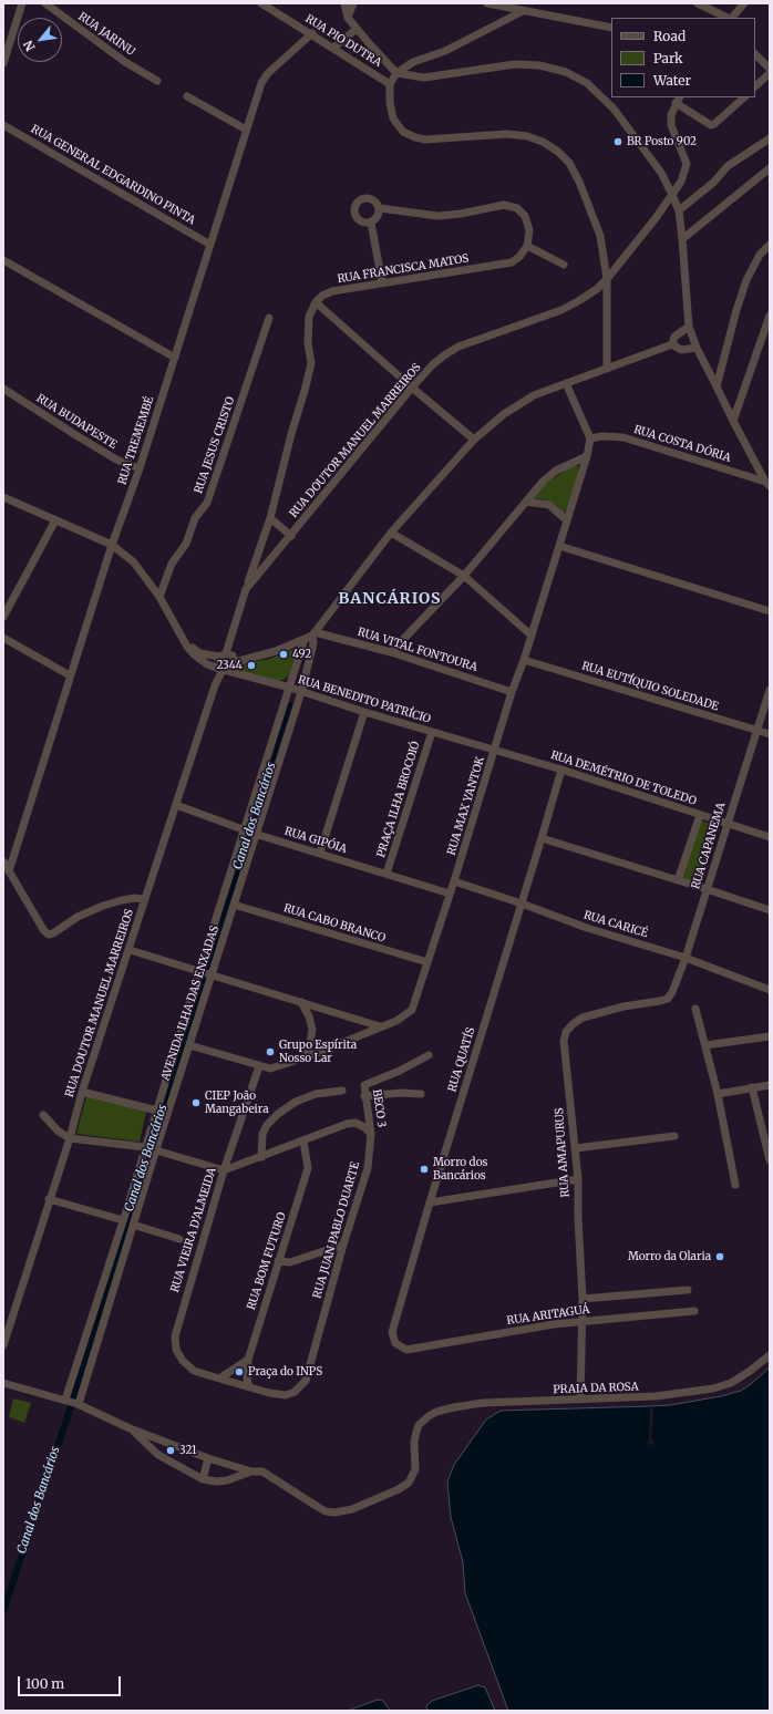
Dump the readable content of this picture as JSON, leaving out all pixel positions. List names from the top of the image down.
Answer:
{
  "streets": {
    "street": [
      "RUA JARINU",
      "RUA PIO DUTRA",
      "RUA GENERAL EDGARDINO PINTA",
      "RUA FRANCISCA MATOS",
      "RUA BUDAPESTE",
      "RUA TREMEMBÉ",
      "RUA DOUTOR MANUEL MARREIROS",
      "RUA COSTA DÓRIA",
      "RUA JESUS CRISTO",
      "RUA VITAL FONTOURA",
      "RUA EUTÍQUIO SOLEDADE",
      "RUA BENEDITO PATRÍCIO",
      "RUA DEMÉTRIO DE TOLEDO",
      "PRAÇA ILHA BROCOIÓ",
      "RUA MAX YANTOK",
      "RUA GIPÓIA",
      "RUA CAPANEMA",
      "RUA CABO BRANCO",
      "RUA CARICÉ",
      "AVENIDA ILHA DAS ENXADAS",
      "RUA QUATÍS",
      "BECO 3",
      "RUA AMAPURUS",
      "RUA VIEIRA D'ALMEIDA",
      "RUA JUAN PABLO DUARTE",
      "RUA BOM FUTURO",
      "RUA ARITAGUÁ",
      "PRAIA DA ROSA"
    ]
  },
  "crossings": [
    ["RUA PIO DUTRA", "RUA TREMEMBÉ"],
    ["RUA GENERAL EDGARDINO PINTA", "RUA TREMEMBÉ"],
    ["RUA BUDAPESTE", "RUA TREMEMBÉ"],
    ["RUA DOUTOR MANUEL MARREIROS", "RUA BENEDITO PATRÍCIO"],
    ["RUA DOUTOR MANUEL MARREIROS", "RUA GIPÓIA"],
    ["RUA COSTA DÓRIA", "RUA MAX YANTOK"],
    ["RUA VITAL FONTOURA", "RUA MAX YANTOK"],
    ["RUA VITAL FONTOURA", "AVENIDA ILHA DAS ENXADAS"],
    ["RUA EUTÍQUIO SOLEDADE", "RUA MAX YANTOK"],
    ["RUA EUTÍQUIO SOLEDADE", "RUA CAPANEMA"],
    ["RUA BENEDITO PATRÍCIO", "RUA DEMÉTRIO DE TOLEDO"],
    ["RUA BENEDITO PATRÍCIO", "PRAÇA ILHA BROCOIÓ"],
    ["RUA BENEDITO PATRÍCIO", "RUA MAX YANTOK"],
    ["RUA BENEDITO PATRÍCIO", "AVENIDA ILHA DAS ENXADAS"],
    ["RUA DEMÉTRIO DE TOLEDO", "RUA MAX YANTOK"],
    ["RUA DEMÉTRIO DE TOLEDO", "RUA CAPANEMA"],
    ["RUA DEMÉTRIO DE TOLEDO", "RUA QUATÍS"],
    ["PRAÇA ILHA BROCOIÓ", "RUA GIPÓIA"],
    ["RUA MAX YANTOK", "RUA GIPÓIA"],
    ["RUA MAX YANTOK", "RUA CABO BRANCO"],
    ["RUA MAX YANTOK", "RUA CARICÉ"],
    ["RUA MAX YANTOK", "AVENIDA ILHA DAS ENXADAS"],
    ["RUA MAX YANTOK", "RUA VIEIRA D'ALMEIDA"],
    ["RUA GIPÓIA", "AVENIDA ILHA DAS ENXADAS"],
    ["RUA CAPANEMA", "RUA CARICÉ"],
    ["RUA CAPANEMA", "RUA AMAPURUS"],
    ["RUA CABO BRANCO", "AVENIDA ILHA DAS ENXADAS"],
    ["RUA CARICÉ", "RUA QUATÍS"],
    ["RUA QUATÍS", "RUA ARITAGUÁ"],
    ["BECO 3", "RUA JUAN PABLO DUARTE"],
    ["RUA AMAPURUS", "RUA ARITAGUÁ"],
    ["RUA AMAPURUS", "PRAIA DA ROSA"],
    ["RUA VIEIRA D'ALMEIDA", "RUA JUAN PABLO DUARTE"],
    ["RUA VIEIRA D'ALMEIDA", "RUA BOM FUTURO"],
    ["RUA JUAN PABLO DUARTE", "RUA BOM FUTURO"]
  ],
  "districts": ["BANCÁRIOS"],
  "water": ["Canal dos Bancários"],
  "places": [
    "BR Posto 902",
    "492",
    "2344",
    "Grupo Espírita Nosso Lar",
    "CIEP João Mangabeira",
    "Morro dos Bancários",
    "Morro da Olaria",
    "Praça do INPS",
    "321"
  ],
  "legend": ["Road", "Park", "Water"],
  "scale_bar": "100 m",
  "north": "bottom left"
}
